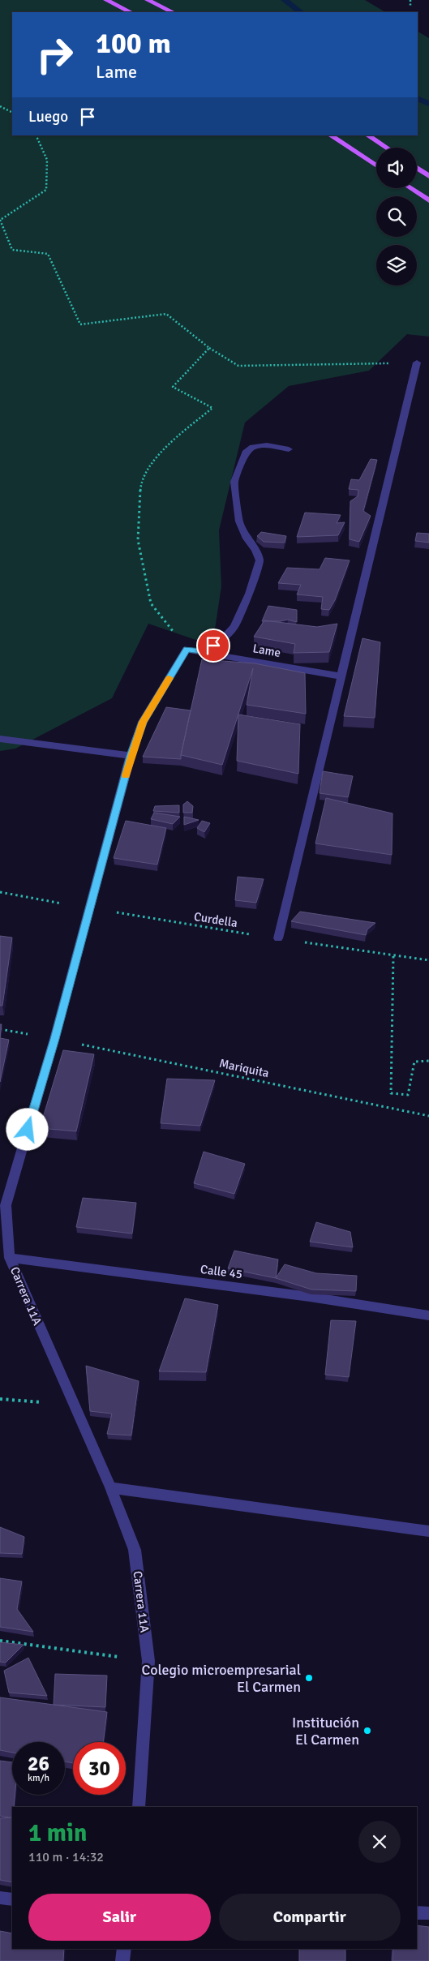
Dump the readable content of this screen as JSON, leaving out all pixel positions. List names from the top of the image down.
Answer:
{
  "streets": {
    "street": ["Lame", "Calle 45", "Carrera 11A"],
    "path": ["Curdella", "Mariquita"]
  },
  "crossings": [
    ["Lame", "Carrera 11A"],
    ["Curdella", "Carrera 11A"],
    ["Mariquita", "Carrera 11A"],
    ["Calle 45", "Carrera 11A"]
  ],
  "places": ["Colegio microempresarial El Carmen", "Institución El Carmen"],
  "page": {
    "turn": ["100 m", "Lame"],
    "then": "Luego",
    "speed": "26 km/h",
    "limit": "30",
    "heading": ["1 min", "110 m · 14:32"],
    "buttons": ["Salir", "Compartir"]
  }
}
